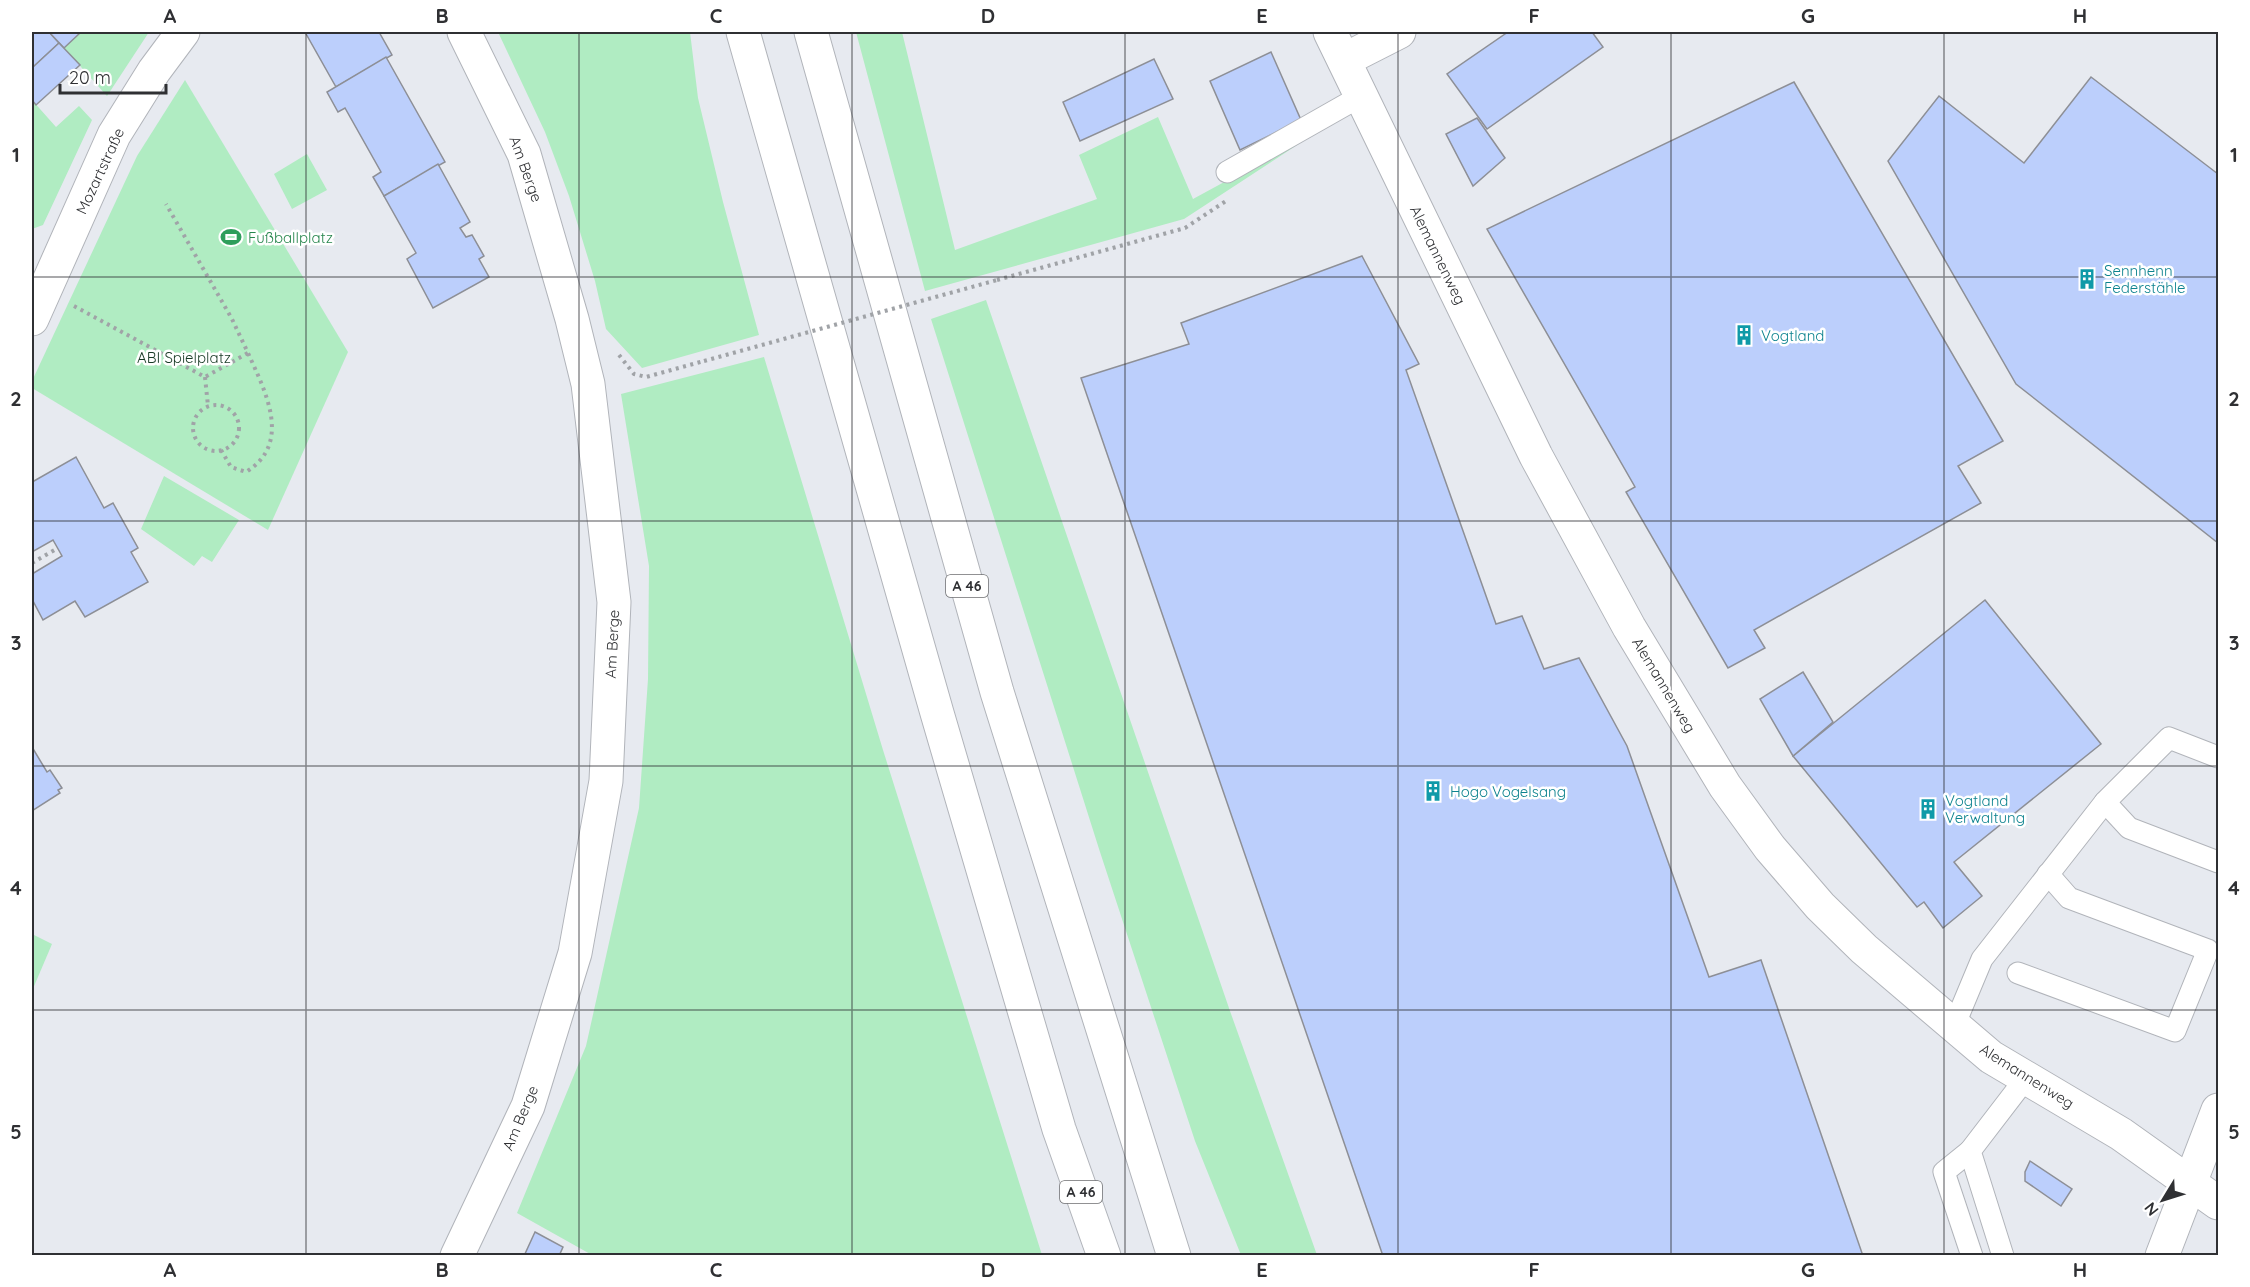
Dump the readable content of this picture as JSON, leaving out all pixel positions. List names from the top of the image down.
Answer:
{
  "streets": {
    "main road": [
      "Am Berge",
      "Mozartstraße",
      "Alemannenweg",
      "A 46"
    ]
  },
  "parks": ["ABI Spielplatz"],
  "places": {
    "sports": ["Fußballplatz"],
    "building": [
      "Sennhenn Federstähle",
      "Vogtland",
      "Hogo Vogelsang",
      "Vogtland Verwaltung"
    ]
  },
  "scale_bar": "20 m",
  "north": "bottom left",
  "grid": {
    "columns": [
      "A",
      "B",
      "C",
      "D",
      "E",
      "F",
      "G",
      "H"
    ],
    "rows": [
      "1",
      "2",
      "3",
      "4",
      "5"
    ]
  }
}
